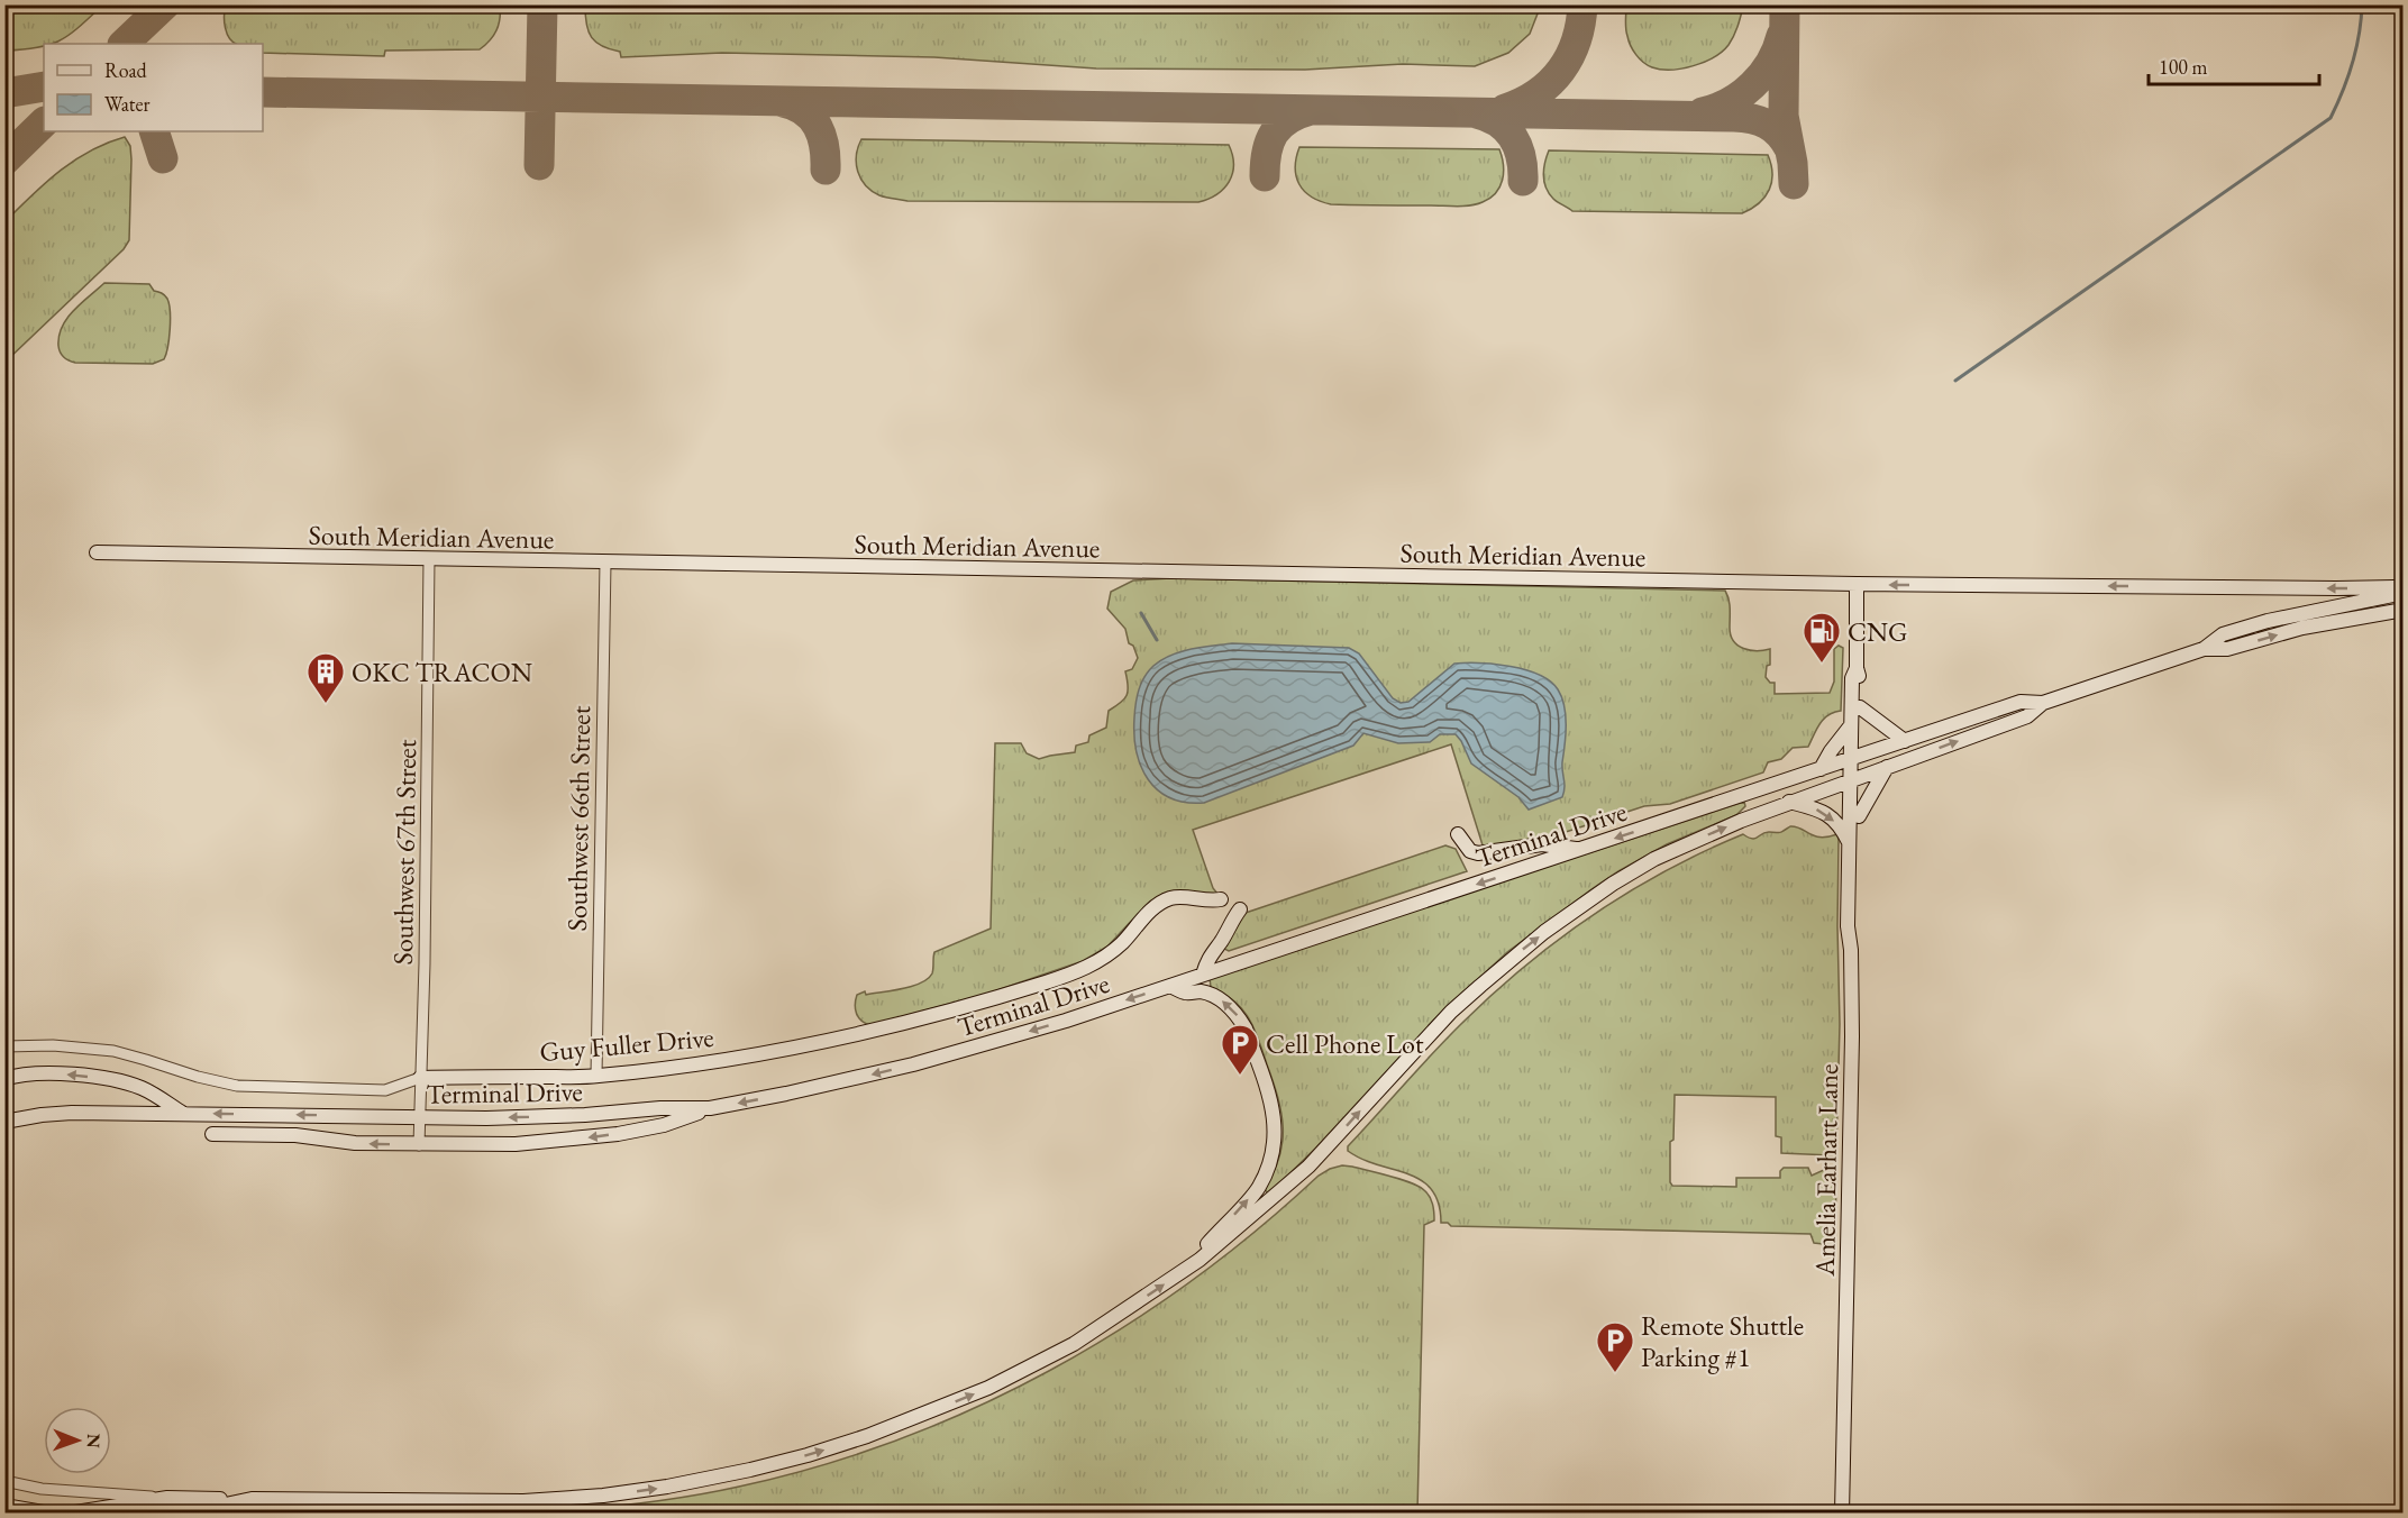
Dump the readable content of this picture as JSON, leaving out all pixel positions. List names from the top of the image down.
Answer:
{
  "streets": {
    "main road": [
      "South Meridian Avenue",
      "Terminal Drive",
      "Guy Fuller Drive",
      "Amelia Earhart Lane"
    ],
    "street": ["Southwest 66th Street", "Southwest 67th Street"]
  },
  "crossings": [
    ["South Meridian Avenue", "Southwest 66th Street"],
    ["South Meridian Avenue", "Southwest 67th Street"],
    ["South Meridian Avenue", "Amelia Earhart Lane"],
    ["Southwest 66th Street", "Guy Fuller Drive"],
    ["Terminal Drive", "Southwest 67th Street"],
    ["Terminal Drive", "Amelia Earhart Lane"],
    ["Southwest 67th Street", "Guy Fuller Drive"]
  ],
  "places": {
    "fuel station": ["CNG"],
    "building": ["OKC TRACON"],
    "parking": ["Cell Phone Lot", "Remote Shuttle Parking #1"]
  },
  "legend": ["Road", "Water"],
  "scale_bar": "100 m",
  "north": "right"
}
